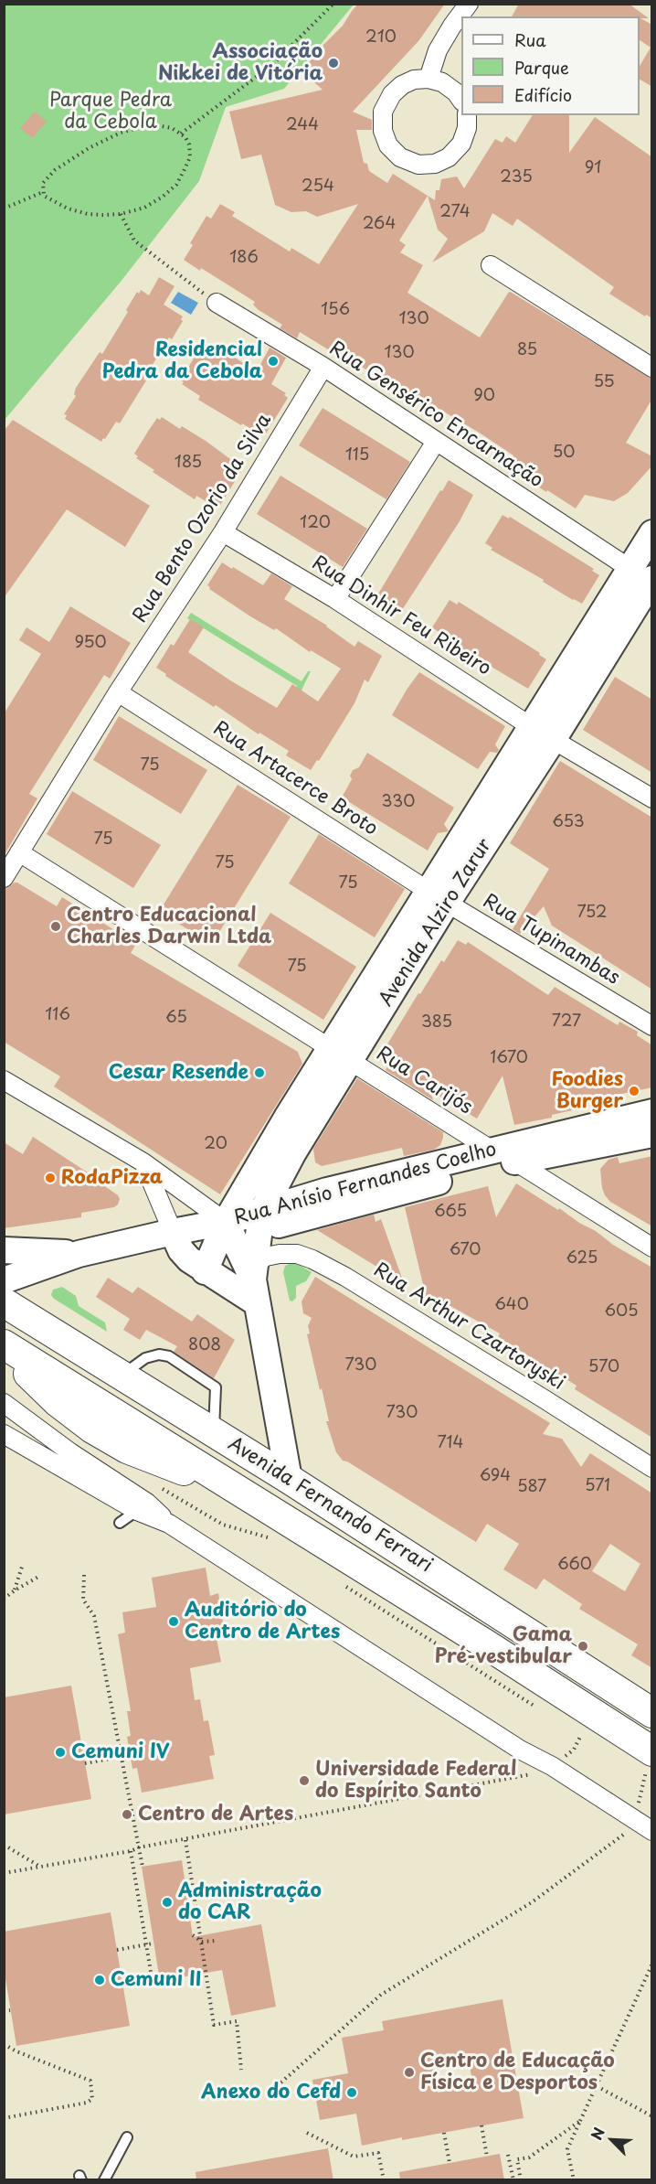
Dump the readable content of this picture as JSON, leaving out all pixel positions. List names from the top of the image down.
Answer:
{
  "streets": {
    "main road": ["Avenida Fernando Ferrari"],
    "street": [
      "Rua Gensérico Encarnação",
      "Rua Bento Ozorio da Silva",
      "Rua Dinhir Feu Ribeiro",
      "Rua Artacerce Broto",
      "Avenida Alziro Zarur",
      "Rua Tupinambas",
      "Rua Carijós",
      "Rua Anísio Fernandes Coelho",
      "Rua Arthur Czartoryski"
    ]
  },
  "crossings": [
    ["Rua Gensérico Encarnação", "Rua Bento Ozorio da Silva"],
    ["Rua Gensérico Encarnação", "Avenida Alziro Zarur"],
    ["Rua Bento Ozorio da Silva", "Rua Dinhir Feu Ribeiro"],
    ["Rua Bento Ozorio da Silva", "Rua Artacerce Broto"],
    ["Rua Bento Ozorio da Silva", "Rua Carijós"],
    ["Rua Dinhir Feu Ribeiro", "Avenida Alziro Zarur"],
    ["Rua Artacerce Broto", "Avenida Alziro Zarur"],
    ["Rua Artacerce Broto", "Rua Tupinambas"],
    ["Avenida Alziro Zarur", "Rua Tupinambas"],
    ["Avenida Alziro Zarur", "Rua Carijós"],
    ["Avenida Alziro Zarur", "Rua Anísio Fernandes Coelho"],
    ["Avenida Alziro Zarur", "Rua Arthur Czartoryski"],
    ["Rua Carijós", "Rua Anísio Fernandes Coelho"],
    ["Rua Anísio Fernandes Coelho", "Rua Arthur Czartoryski"]
  ],
  "parks": ["Parque Pedra da Cebola"],
  "places": [
    "Associação Nikkei de Vitória",
    "Residencial Pedra da Cebola",
    "Centro Educacional Charles Darwin Ltda",
    "Cesar Resende",
    "Foodies Burger",
    "RodaPizza",
    "Auditório do Centro de Artes",
    "Gama Pré-vestibular",
    "Cemuni IV",
    "Universidade Federal do Espírito Santo",
    "Centro de Artes",
    "Administração do CAR",
    "Cemuni II",
    "Centro de Educação Física e Desportos",
    "Anexo do Cefd"
  ],
  "house_numbers": [
    "210",
    "244",
    "91",
    "235",
    "254",
    "274",
    "264",
    "186",
    "156",
    "130",
    "85",
    "130",
    "55",
    "90",
    "50",
    "115",
    "185",
    "120",
    "950",
    "75",
    "330",
    "653",
    "75",
    "75",
    "75",
    "752",
    "75",
    "116",
    "65",
    "727",
    "385",
    "1670",
    "20",
    "665",
    "670",
    "625",
    "640",
    "605",
    "808",
    "730",
    "570",
    "730",
    "714",
    "694",
    "571",
    "587",
    "660"
  ],
  "legend": ["Rua", "Parque", "Edifício"],
  "north": "top left"
}
